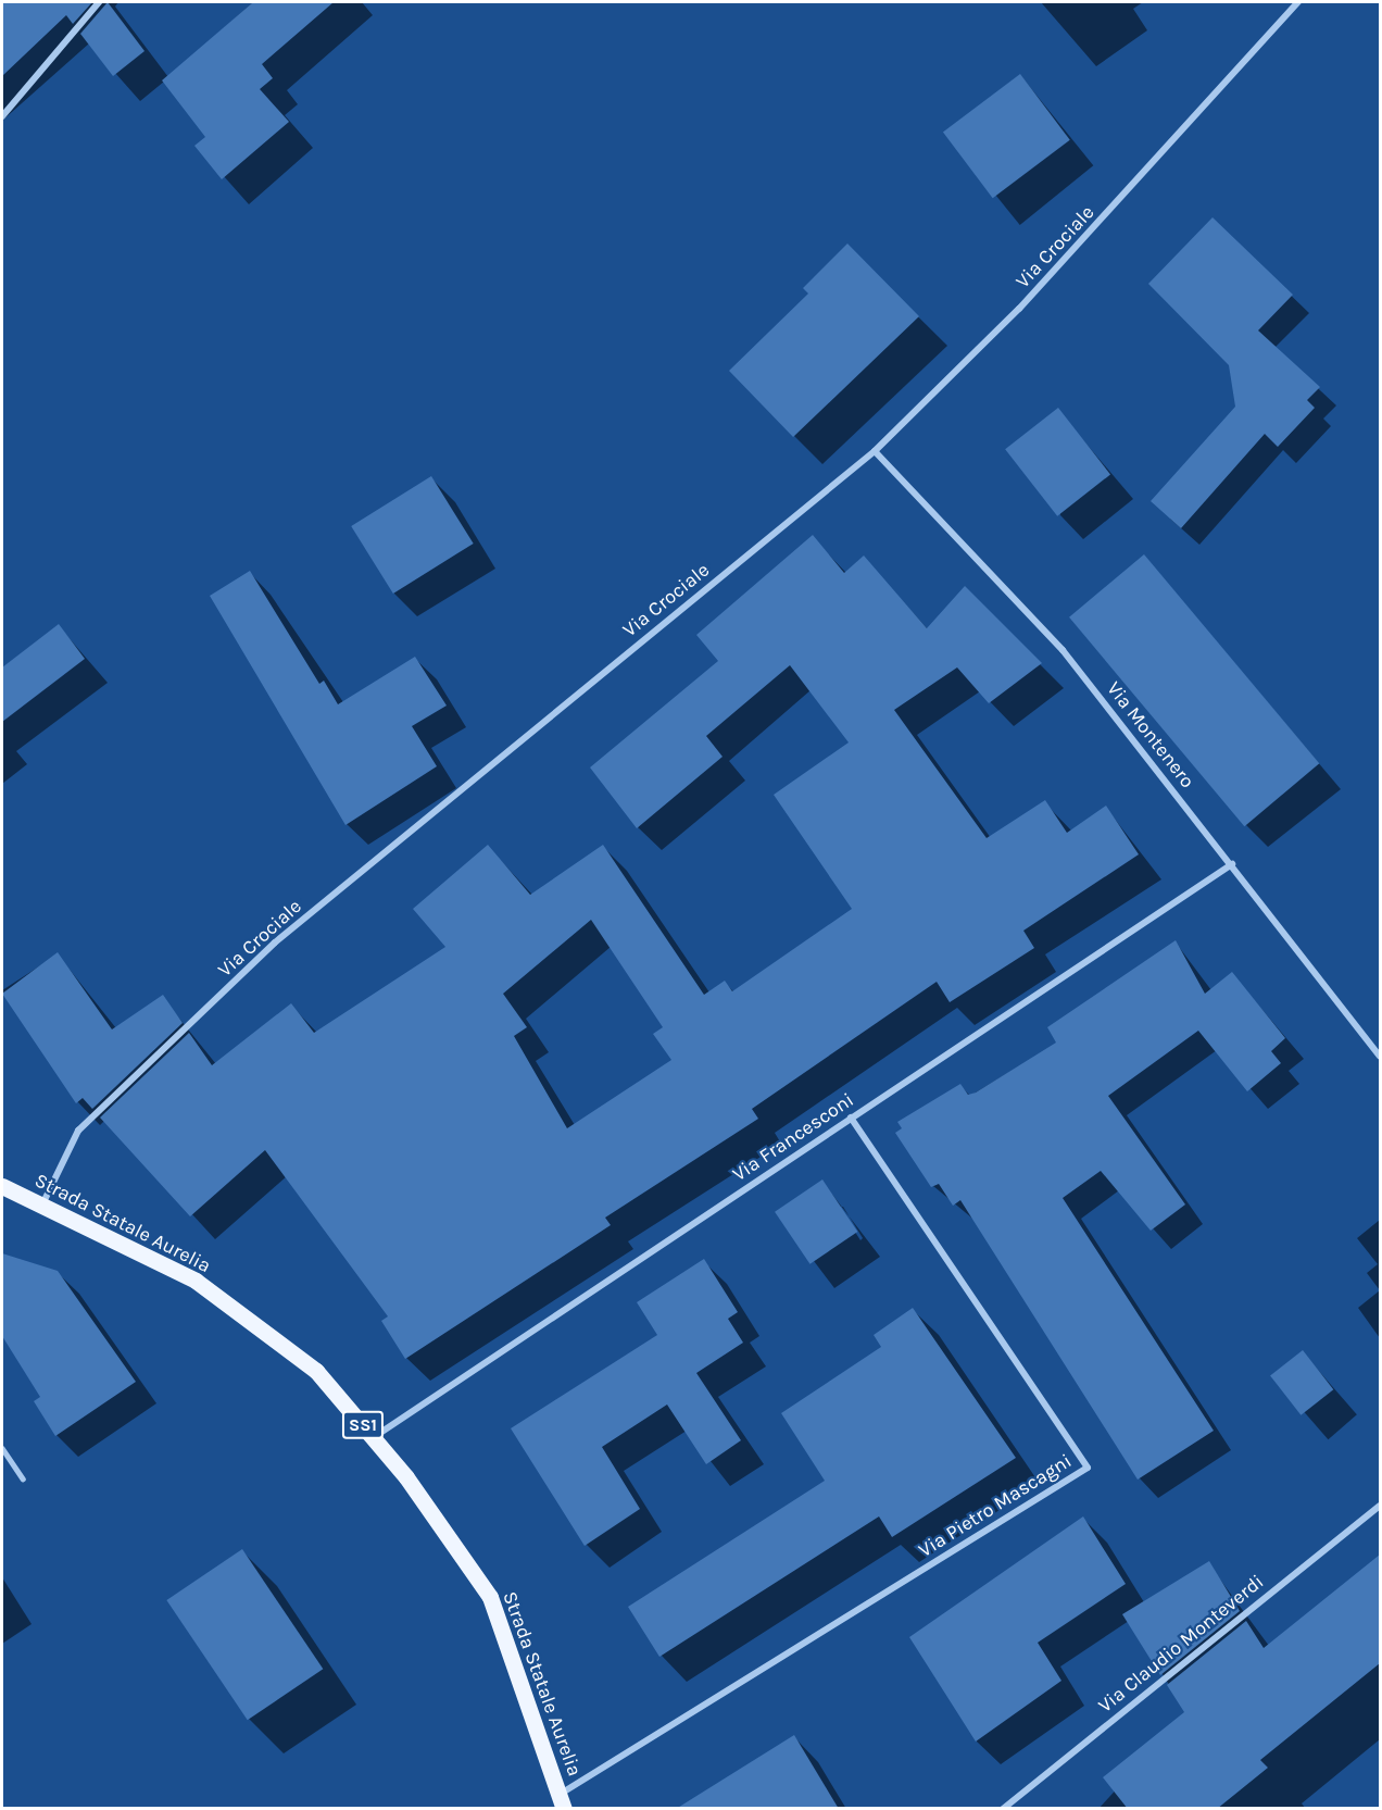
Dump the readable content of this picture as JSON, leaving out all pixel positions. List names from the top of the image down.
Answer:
{
  "streets": {
    "main road": ["Strada Statale Aurelia", "SS1"],
    "street": [
      "Via Crociale",
      "Via Montenero",
      "Via Francesconi",
      "Via Pietro Mascagni",
      "Via Claudio Monteverdi"
    ]
  },
  "crossings": [
    ["Via Crociale", "Via Montenero"],
    ["Via Crociale", "Strada Statale Aurelia"],
    ["Via Montenero", "Via Francesconi"],
    ["Via Francesconi", "Strada Statale Aurelia"],
    ["Via Francesconi", "Via Pietro Mascagni"],
    ["Strada Statale Aurelia", "Via Pietro Mascagni"]
  ]
}
